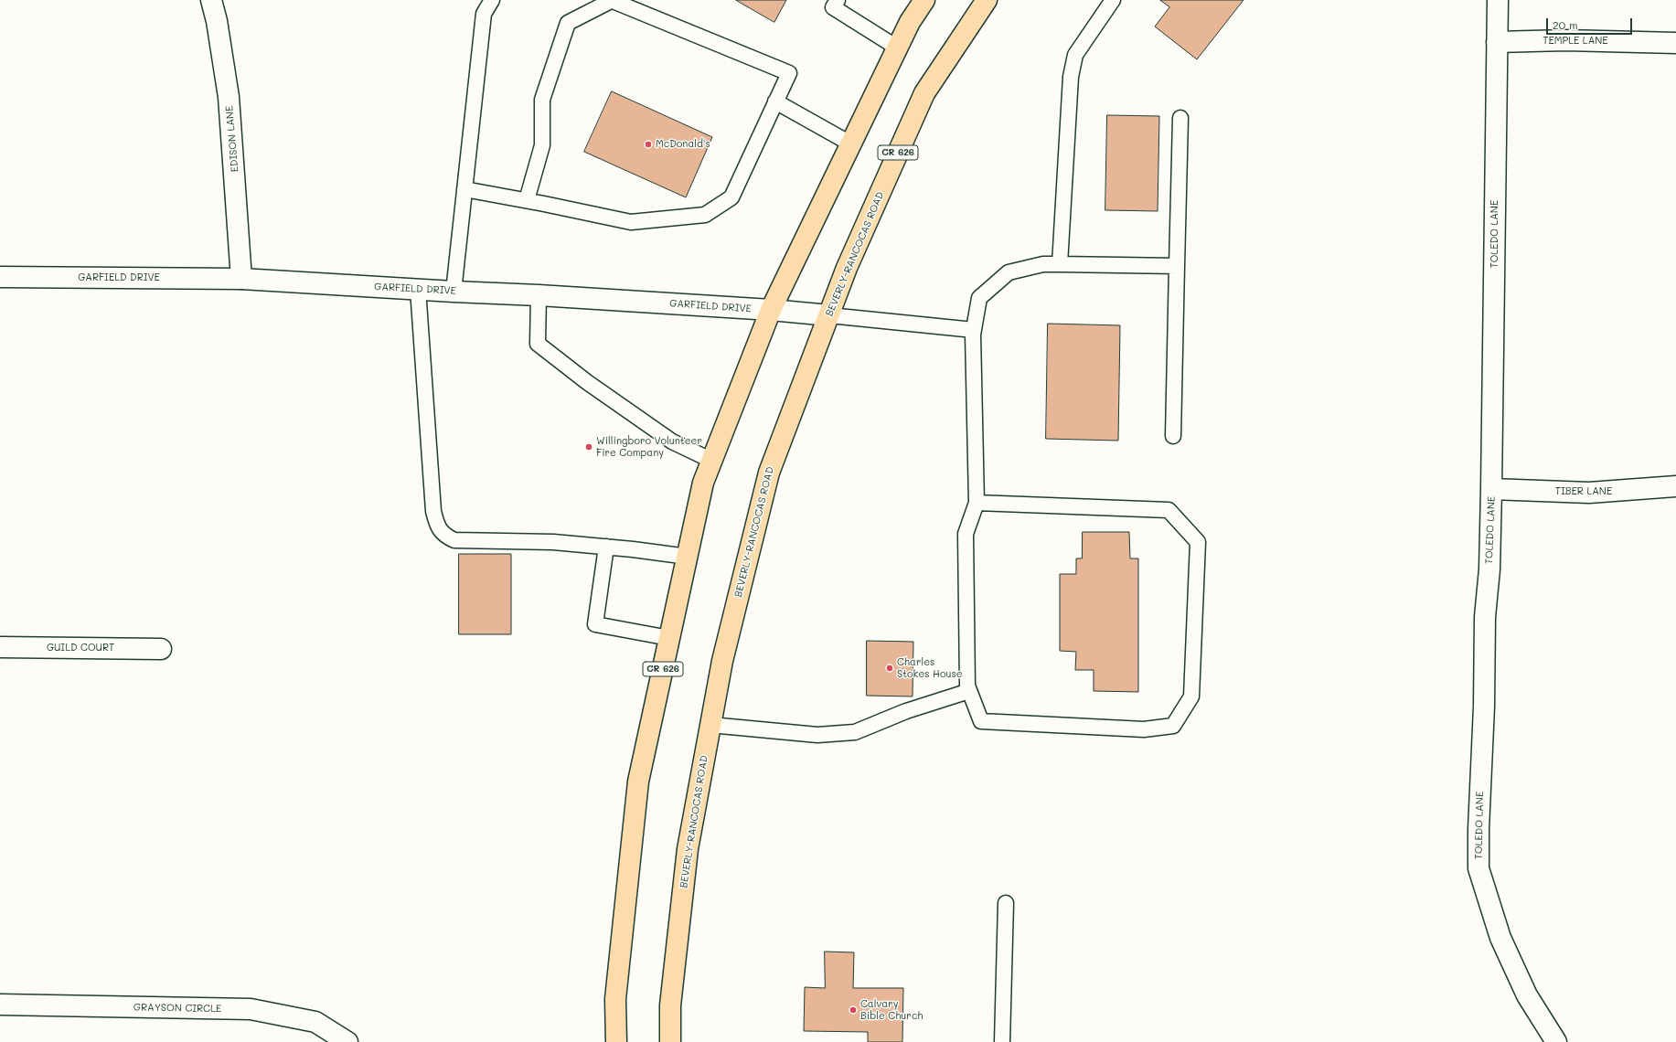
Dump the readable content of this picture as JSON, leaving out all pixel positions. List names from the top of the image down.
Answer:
{
  "streets": {
    "main road": ["CR 626", "BEVERLY-RANCOCAS ROAD"],
    "street": [
      "TEMPLE LANE",
      "EDISON LANE",
      "TOLEDO LANE",
      "GARFIELD DRIVE",
      "TIBER LANE",
      "GUILD COURT",
      "GRAYSON CIRCLE"
    ]
  },
  "crossings": [
    ["TEMPLE LANE", "TOLEDO LANE"],
    ["EDISON LANE", "GARFIELD DRIVE"],
    ["CR 626", "GARFIELD DRIVE"],
    ["TOLEDO LANE", "TIBER LANE"],
    ["BEVERLY-RANCOCAS ROAD", "GARFIELD DRIVE"]
  ],
  "places": [
    "McDonald's",
    "Willingboro Volunteer Fire Company",
    "Charles Stokes House",
    "Calvary Bible Church"
  ],
  "scale_bar": "20 m"
}
